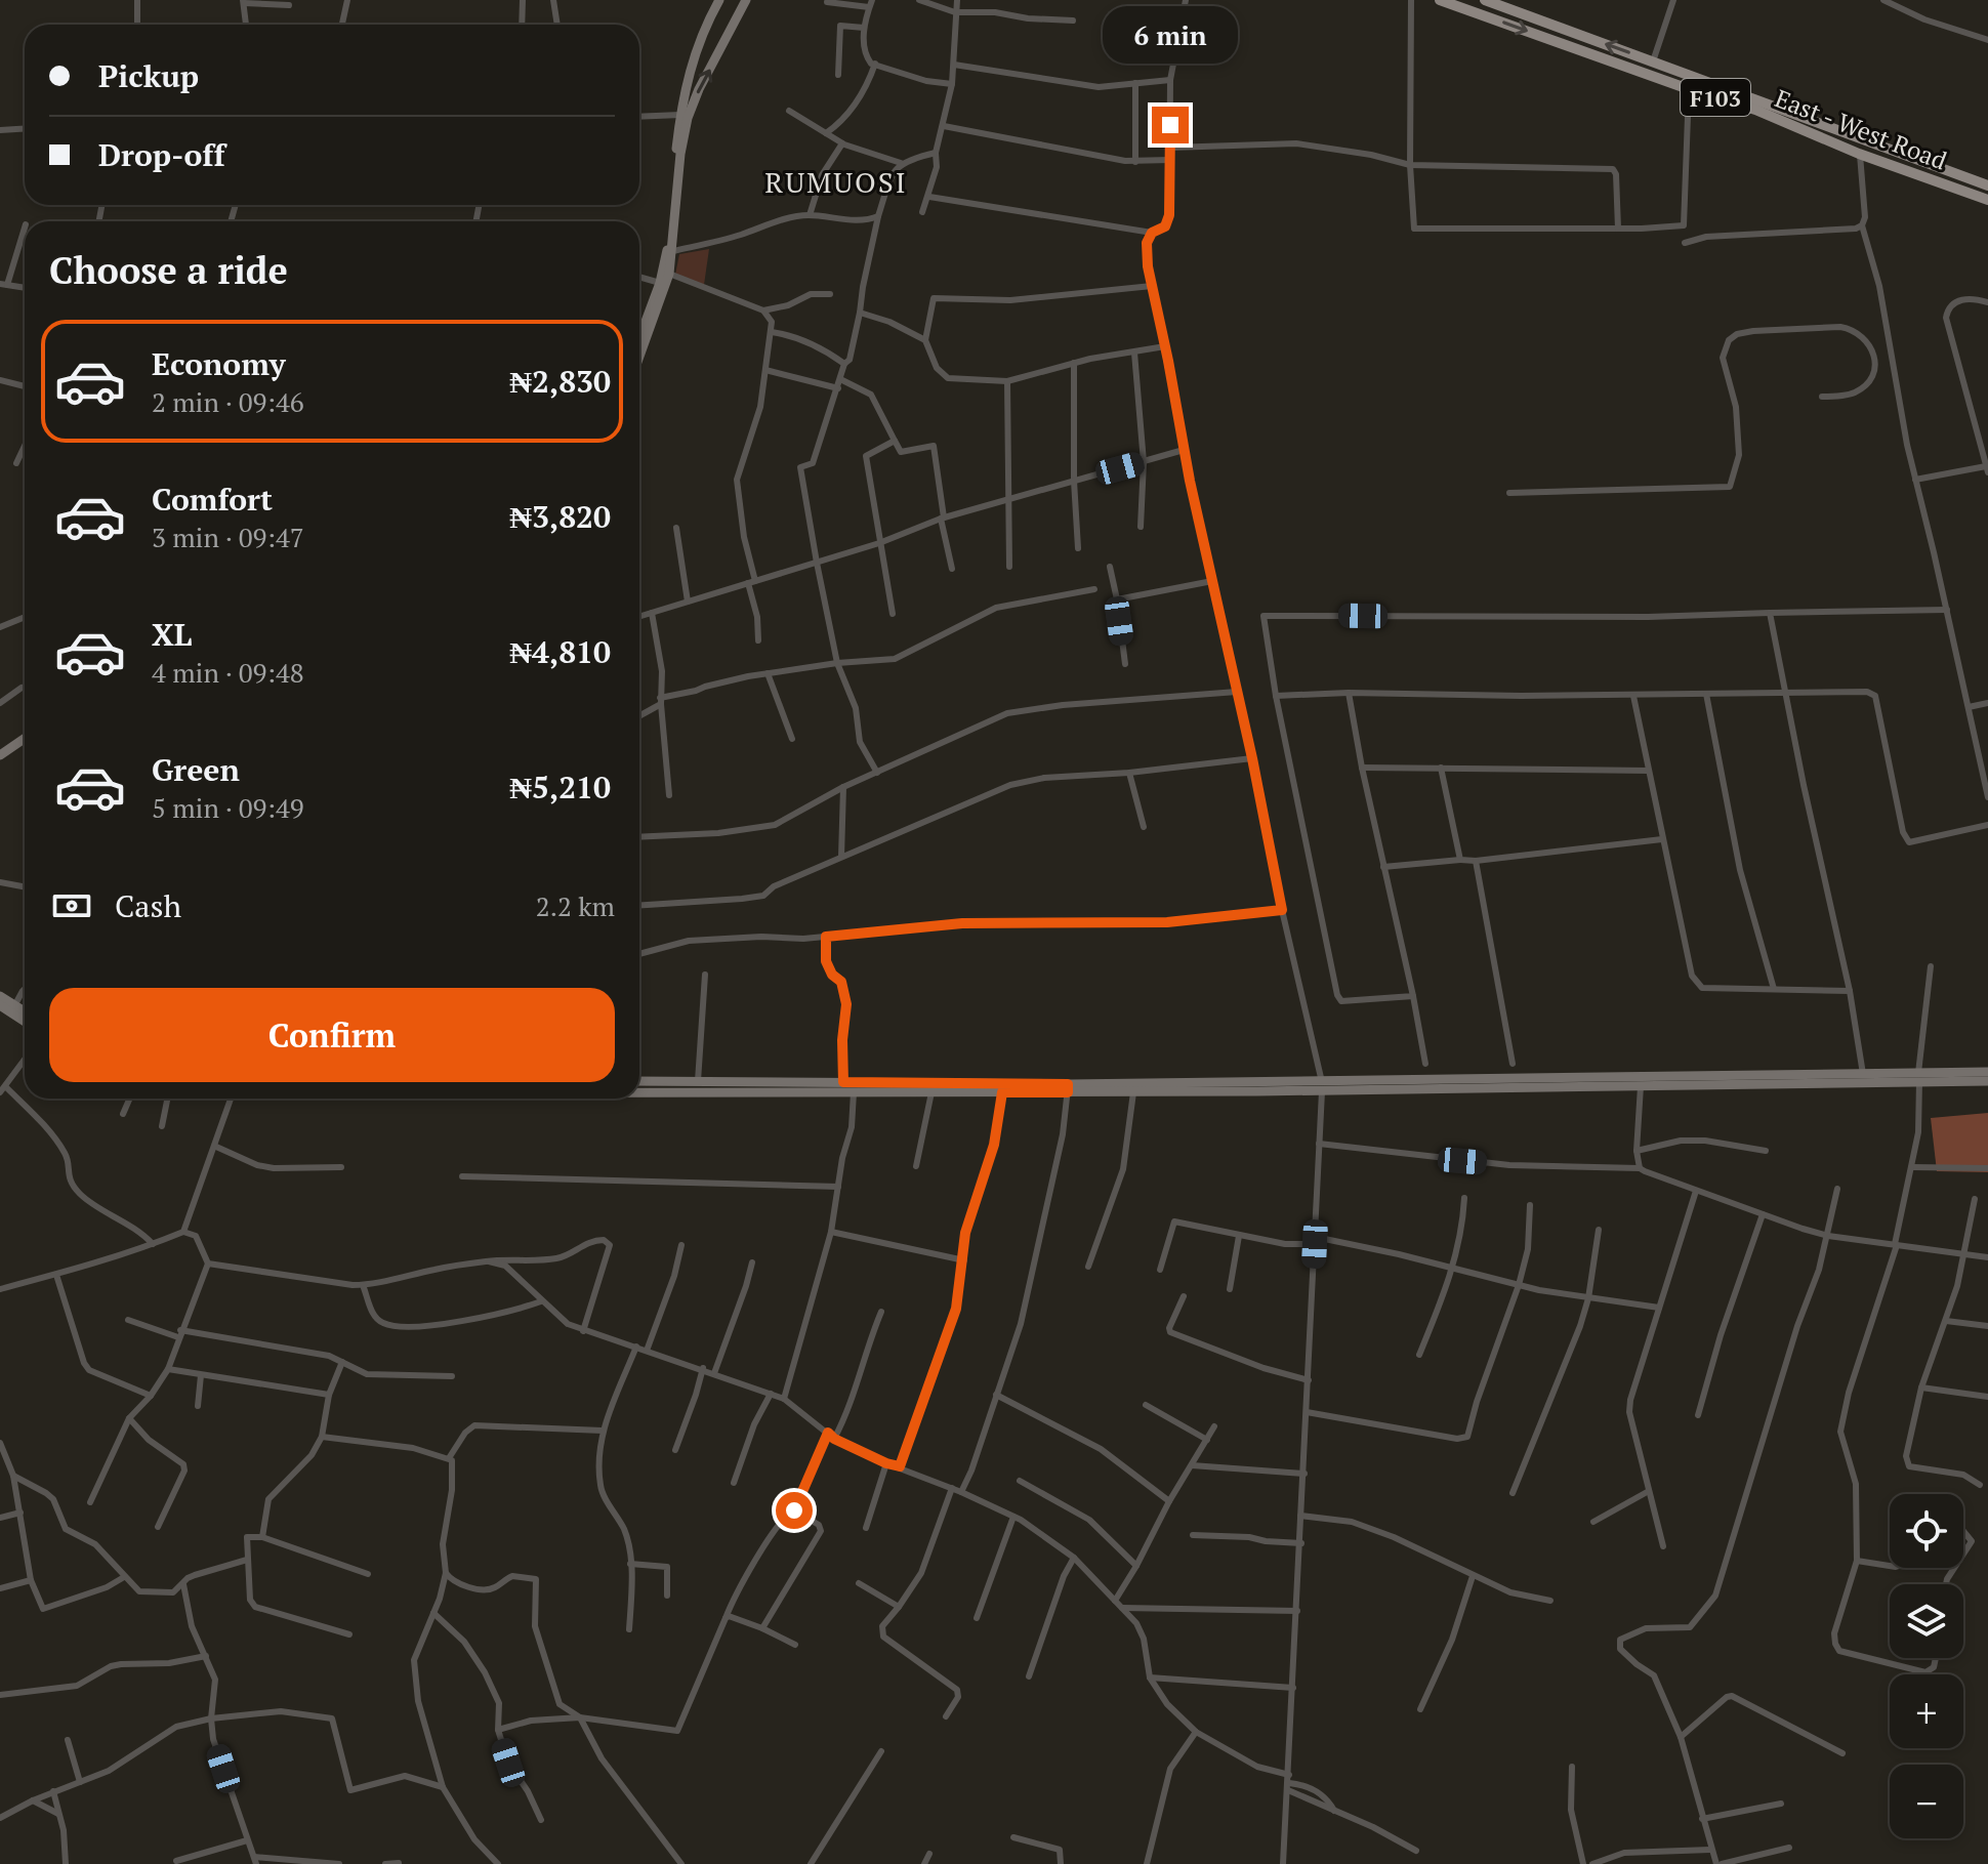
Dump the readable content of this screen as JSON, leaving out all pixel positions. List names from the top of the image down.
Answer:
{
  "streets": {
    "main road": ["F103", "East - West Road"]
  },
  "districts": ["RUMUOSI"],
  "page": {
    "bubble": "6 min",
    "banner": ["Pickup", "Drop-off"],
    "heading": "Choose a ride",
    "list": [
      {
        "name": "Economy",
        "note": "2 min · 09:46",
        "value": "₦2,830"
      },
      {
        "name": "Comfort",
        "note": "3 min · 09:47",
        "value": "₦3,820"
      },
      {
        "name": "XL",
        "note": "4 min · 09:48",
        "value": "₦4,810"
      },
      {
        "name": "Green",
        "note": "5 min · 09:49",
        "value": "₦5,210"
      }
    ],
    "pay": ["Cash", "2.2 km"],
    "buttons": "Confirm",
    "map_buttons": ["+", "−"]
  }
}
